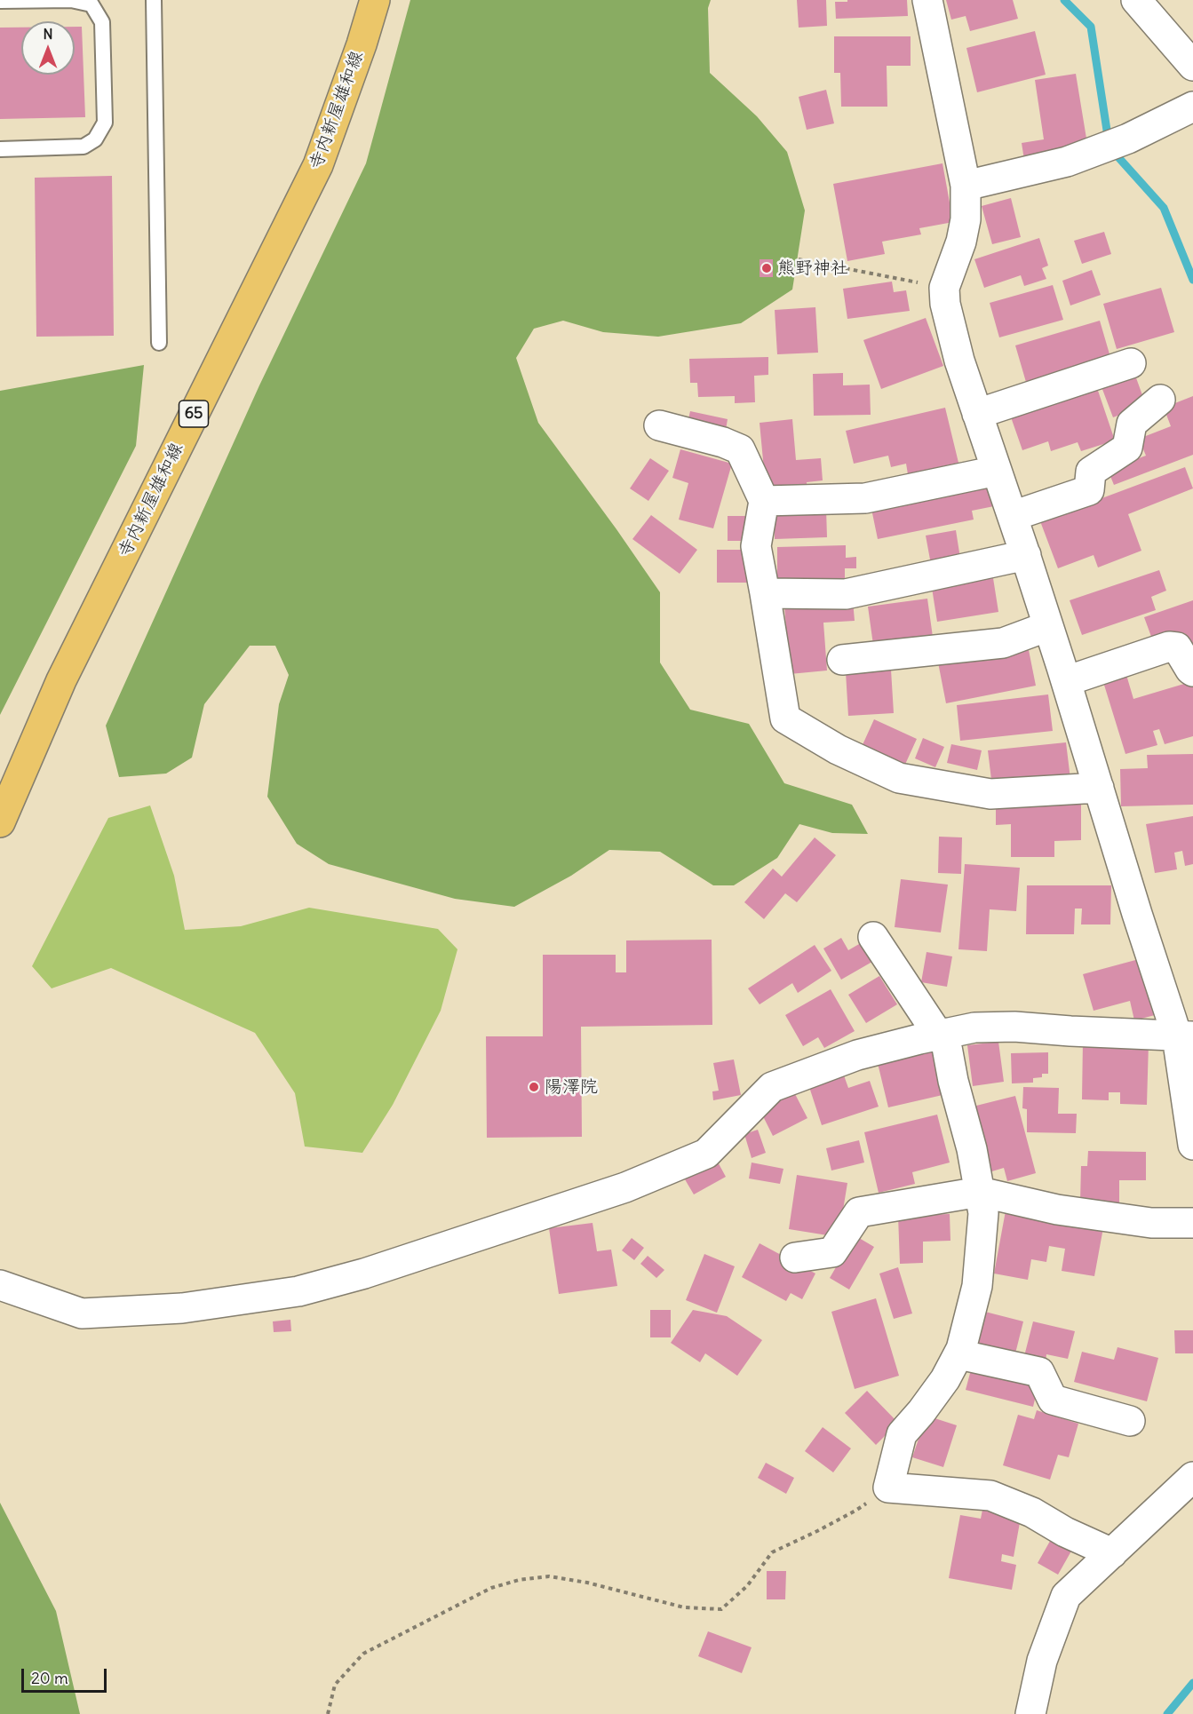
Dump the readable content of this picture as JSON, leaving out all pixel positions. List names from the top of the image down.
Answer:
{
  "streets": {
    "main road": ["寺内新屋雄和線", "65"]
  },
  "places": ["熊野神社", "陽澤院"],
  "scale_bar": "20 m",
  "north": "top"
}
